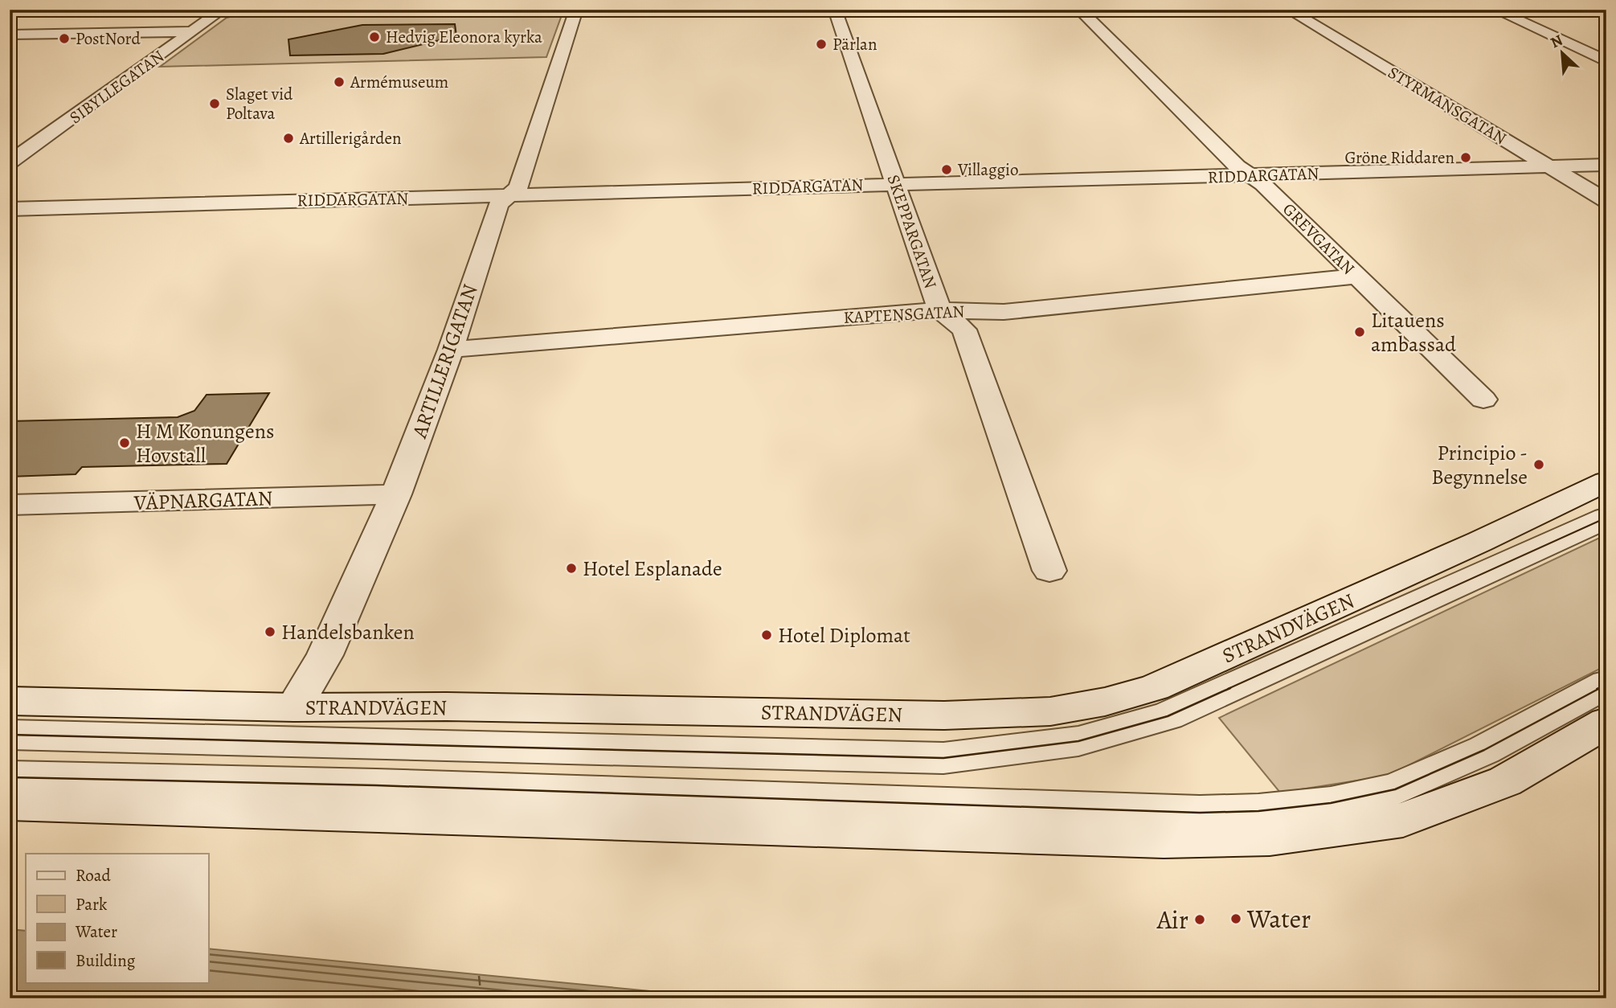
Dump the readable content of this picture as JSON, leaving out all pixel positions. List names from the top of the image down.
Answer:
{
  "streets": {
    "street": [
      "SIBYLLEGATAN",
      "STYRMANSGATAN",
      "RIDDARGATAN",
      "SKEPPARGATAN",
      "GREVGATAN",
      "KAPTENSGATAN",
      "ARTILLERIGATAN",
      "VÄPNARGATAN",
      "STRANDVÄGEN"
    ]
  },
  "crossings": [
    ["STYRMANSGATAN", "RIDDARGATAN"],
    ["RIDDARGATAN", "SKEPPARGATAN"],
    ["RIDDARGATAN", "GREVGATAN"],
    ["RIDDARGATAN", "ARTILLERIGATAN"],
    ["SKEPPARGATAN", "KAPTENSGATAN"],
    ["GREVGATAN", "KAPTENSGATAN"],
    ["KAPTENSGATAN", "ARTILLERIGATAN"],
    ["ARTILLERIGATAN", "VÄPNARGATAN"],
    ["ARTILLERIGATAN", "STRANDVÄGEN"]
  ],
  "places": [
    "Hedvig Eleonora kyrka",
    "PostNord",
    "Pärlan",
    "Armémuseum",
    "Slaget vid Poltava",
    "Artillerigården",
    "Gröne Riddaren",
    "Villaggio",
    "Litauens ambassad",
    "H M Konungens Hovstall",
    "Principio - Begynnelse",
    "Hotel Esplanade",
    "Handelsbanken",
    "Hotel Diplomat",
    "Water",
    "Air"
  ],
  "legend": [
    "Road",
    "Park",
    "Water",
    "Building"
  ],
  "north": "top left"
}
